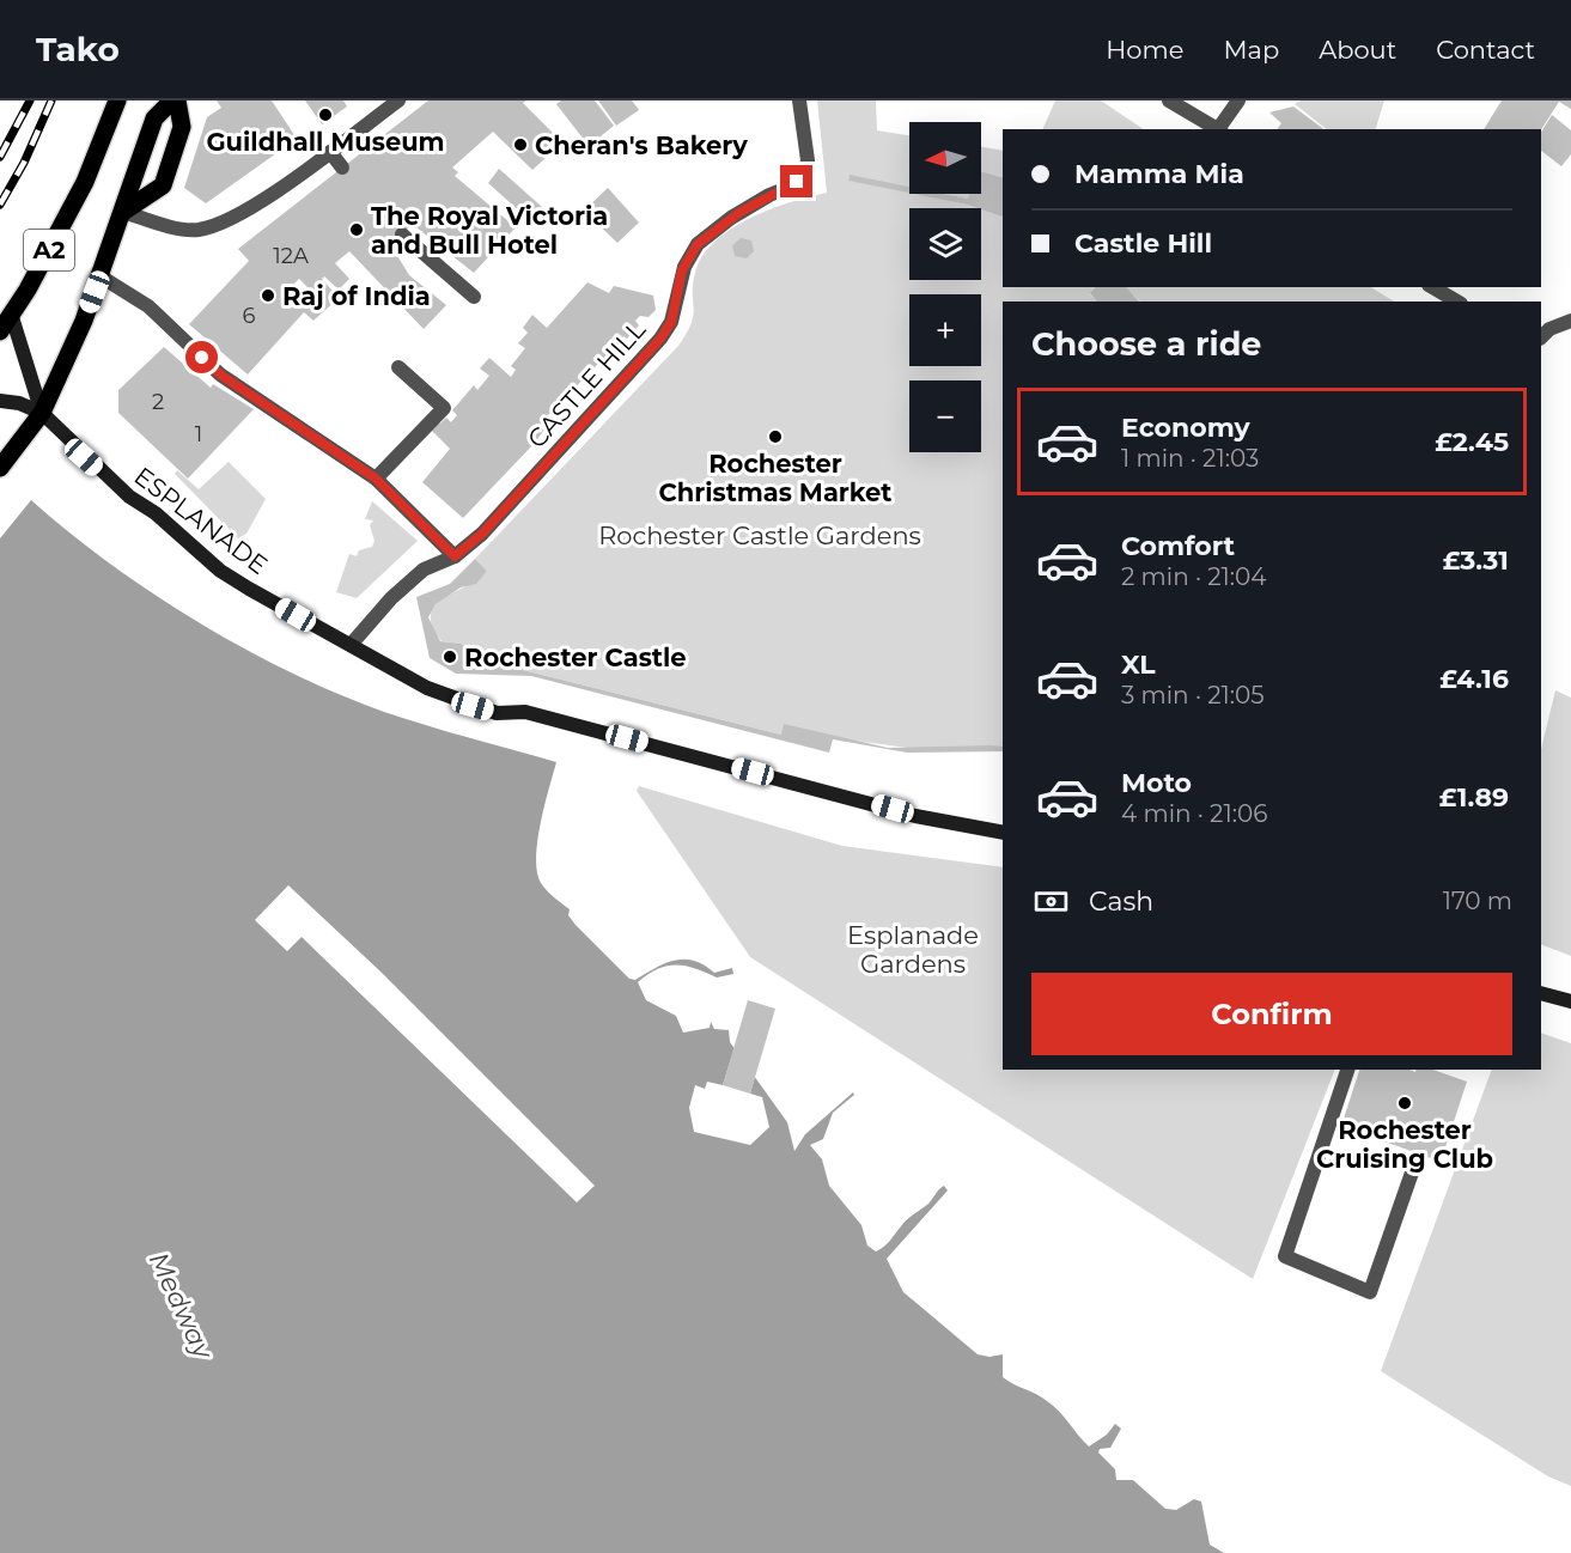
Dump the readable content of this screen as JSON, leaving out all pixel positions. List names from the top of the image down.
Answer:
{
  "streets": {
    "main road": ["A2"],
    "street": ["CASTLE HILL", "ESPLANADE"]
  },
  "crossings": [
    ["A2", "ESPLANADE"],
    ["CASTLE HILL", "ESPLANADE"]
  ],
  "water": ["Medway"],
  "parks": ["Rochester Castle Gardens", "Esplanade Gardens"],
  "places": [
    "Guildhall Museum",
    "Cheran's Bakery",
    "The Royal Victoria and Bull Hotel",
    "Raj of India",
    "Rochester Christmas Market",
    "Rochester Castle",
    "Rochester Cruising Club"
  ],
  "house_numbers": [
    "12A",
    "6",
    "2",
    "1"
  ],
  "north": "left",
  "page": {
    "header": "Tako",
    "nav": [
      "Home",
      "Map",
      "About",
      "Contact"
    ],
    "map_buttons": ["+", "−"],
    "banner": ["Mamma Mia", "Castle Hill"],
    "heading": "Choose a ride",
    "list": [
      {
        "name": "Economy",
        "note": "1 min · 21:03",
        "value": "£2.45"
      },
      {
        "name": "Comfort",
        "note": "2 min · 21:04",
        "value": "£3.31"
      },
      {
        "name": "XL",
        "note": "3 min · 21:05",
        "value": "£4.16"
      },
      {
        "name": "Moto",
        "note": "4 min · 21:06",
        "value": "£1.89"
      }
    ],
    "pay": ["Cash", "170 m"],
    "buttons": "Confirm"
  }
}
